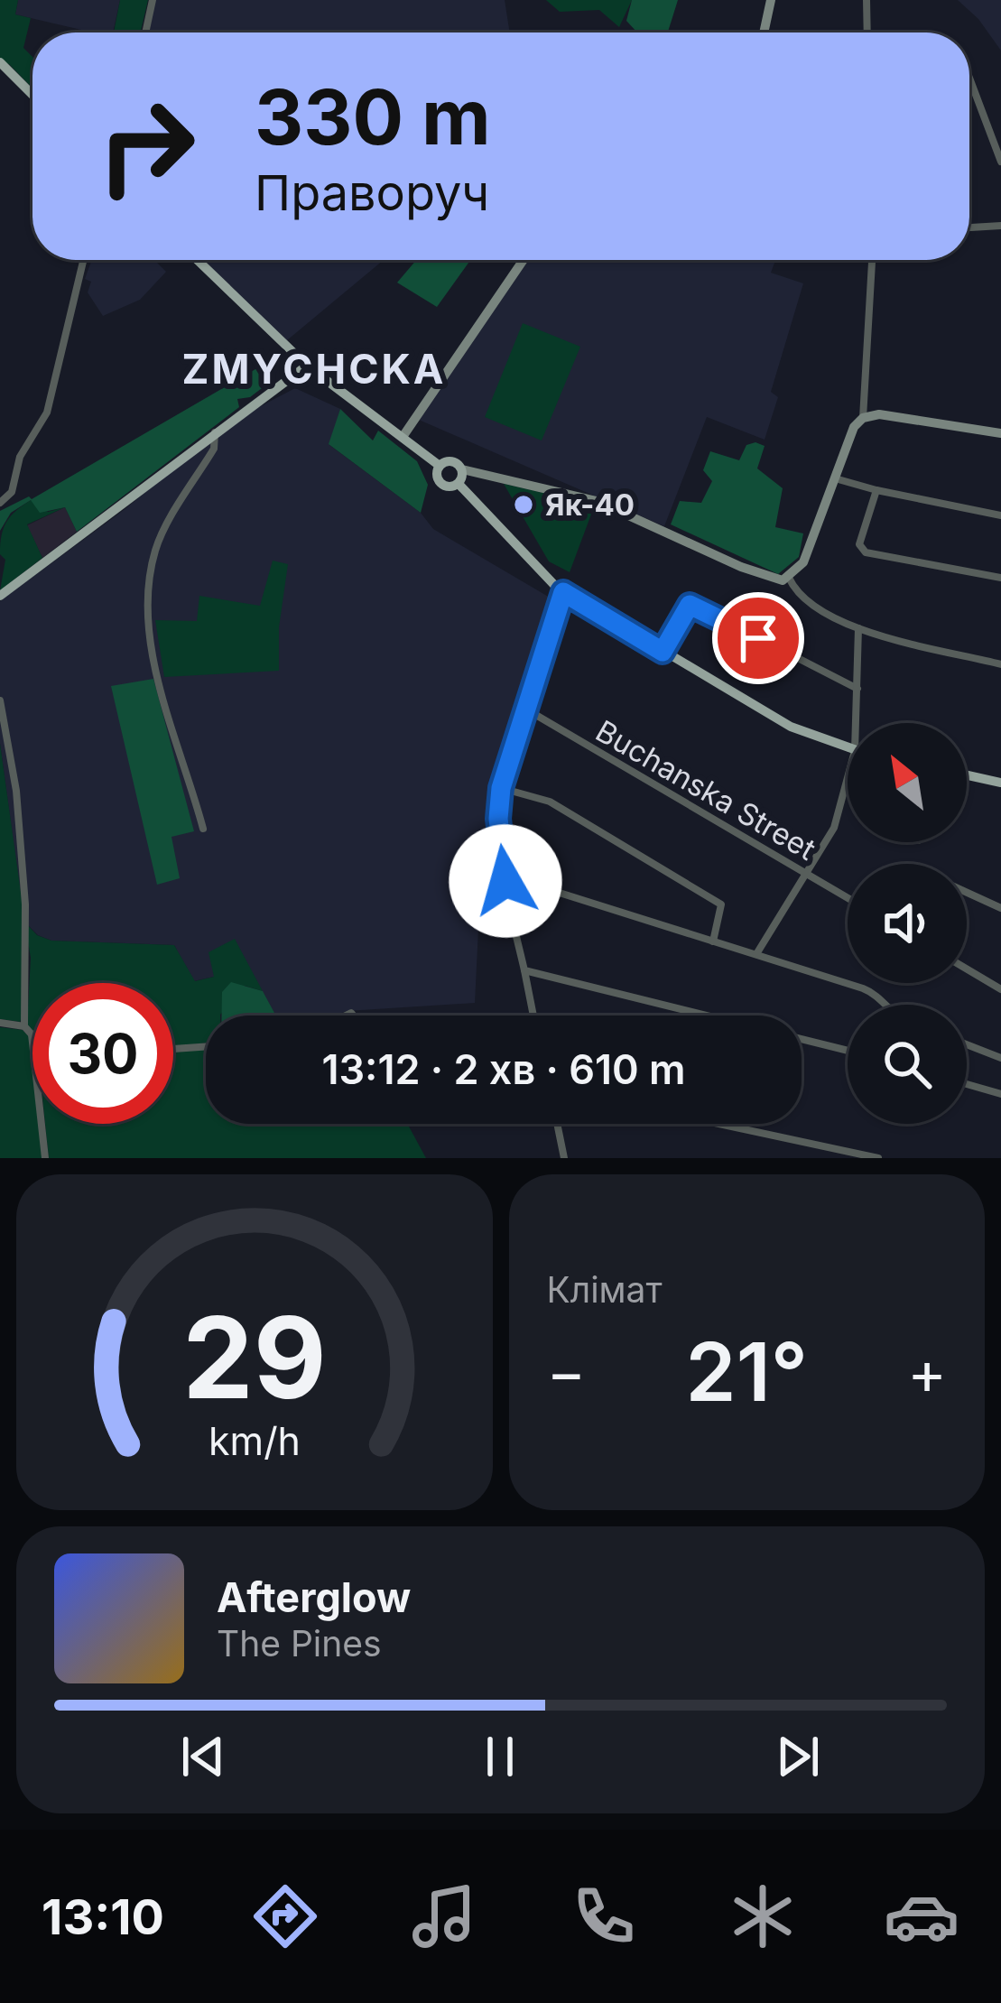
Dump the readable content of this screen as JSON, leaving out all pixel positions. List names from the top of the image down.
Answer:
{
  "streets": {
    "street": ["Buchanska Street"]
  },
  "districts": ["ZMYCHCKA"],
  "places": ["Як-40"],
  "north": "top left",
  "page": {
    "turn": ["330 m", "Праворуч"],
    "limit": "30",
    "trip": "13:12 · 2 хв · 610 m",
    "tile": "Клімат",
    "heat": ["−", "21°", "+"],
    "song": ["Afterglow", "The Pines"],
    "tabs": "13:10",
    "gauge": ["29", "km/h"]
  }
}
